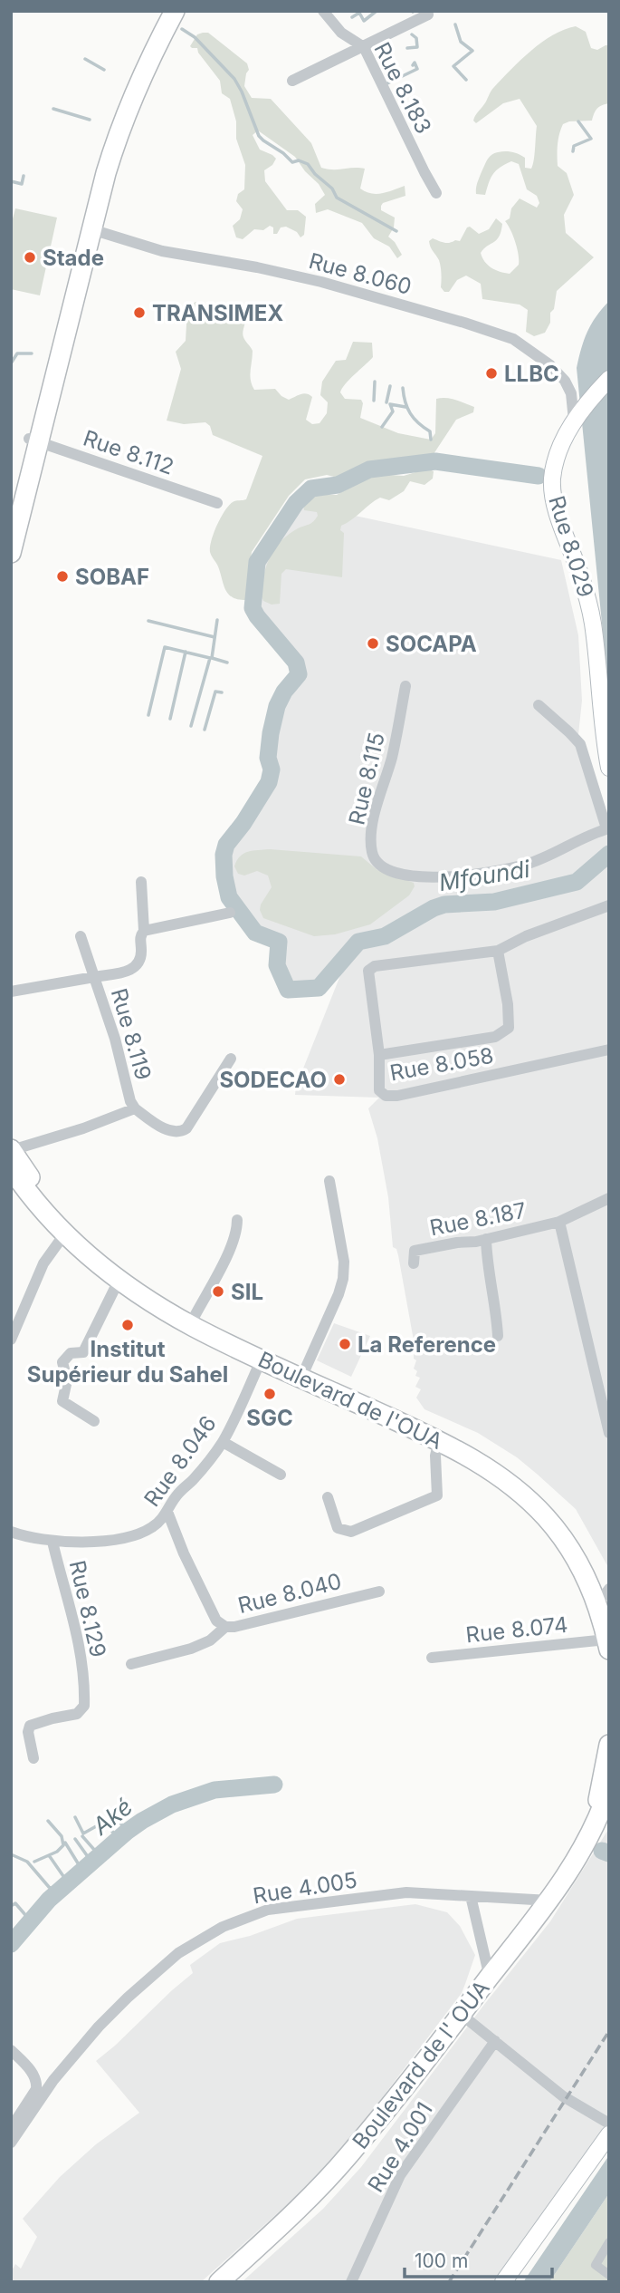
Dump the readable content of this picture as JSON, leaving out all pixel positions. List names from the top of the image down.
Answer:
{
  "streets": {
    "highway": ["Boulevard de l'OUA", "Boulevard de l' OUA"],
    "main road": ["Rue 8.029"],
    "street": [
      "Rue 8.183",
      "Rue 8.060",
      "Rue 8.112",
      "Rue 8.115",
      "Rue 8.119",
      "Rue 8.058",
      "Rue 8.187",
      "Rue 8.046",
      "Rue 8.040",
      "Rue 8.129",
      "Rue 8.074",
      "Rue 4.005",
      "Rue 4.001"
    ]
  },
  "crossings": [
    ["Rue 8.060", "Rue 8.029"],
    ["Boulevard de l'OUA", "Rue 8.046"],
    ["Boulevard de l'OUA", "Rue 8.074"],
    ["Rue 8.046", "Rue 8.040"],
    ["Rue 8.046", "Rue 8.129"],
    ["Rue 4.005", "Boulevard de l' OUA"]
  ],
  "water": ["Mfoundi", "Aké"],
  "places": [
    "Stade",
    "TRANSIMEX",
    "LLBC",
    "SOBAF",
    "SOCAPA",
    "SODECAO",
    "SIL",
    "Institut Supérieur du Sahel",
    "La Reference",
    "SGC"
  ],
  "scale_bar": "100 m"
}
